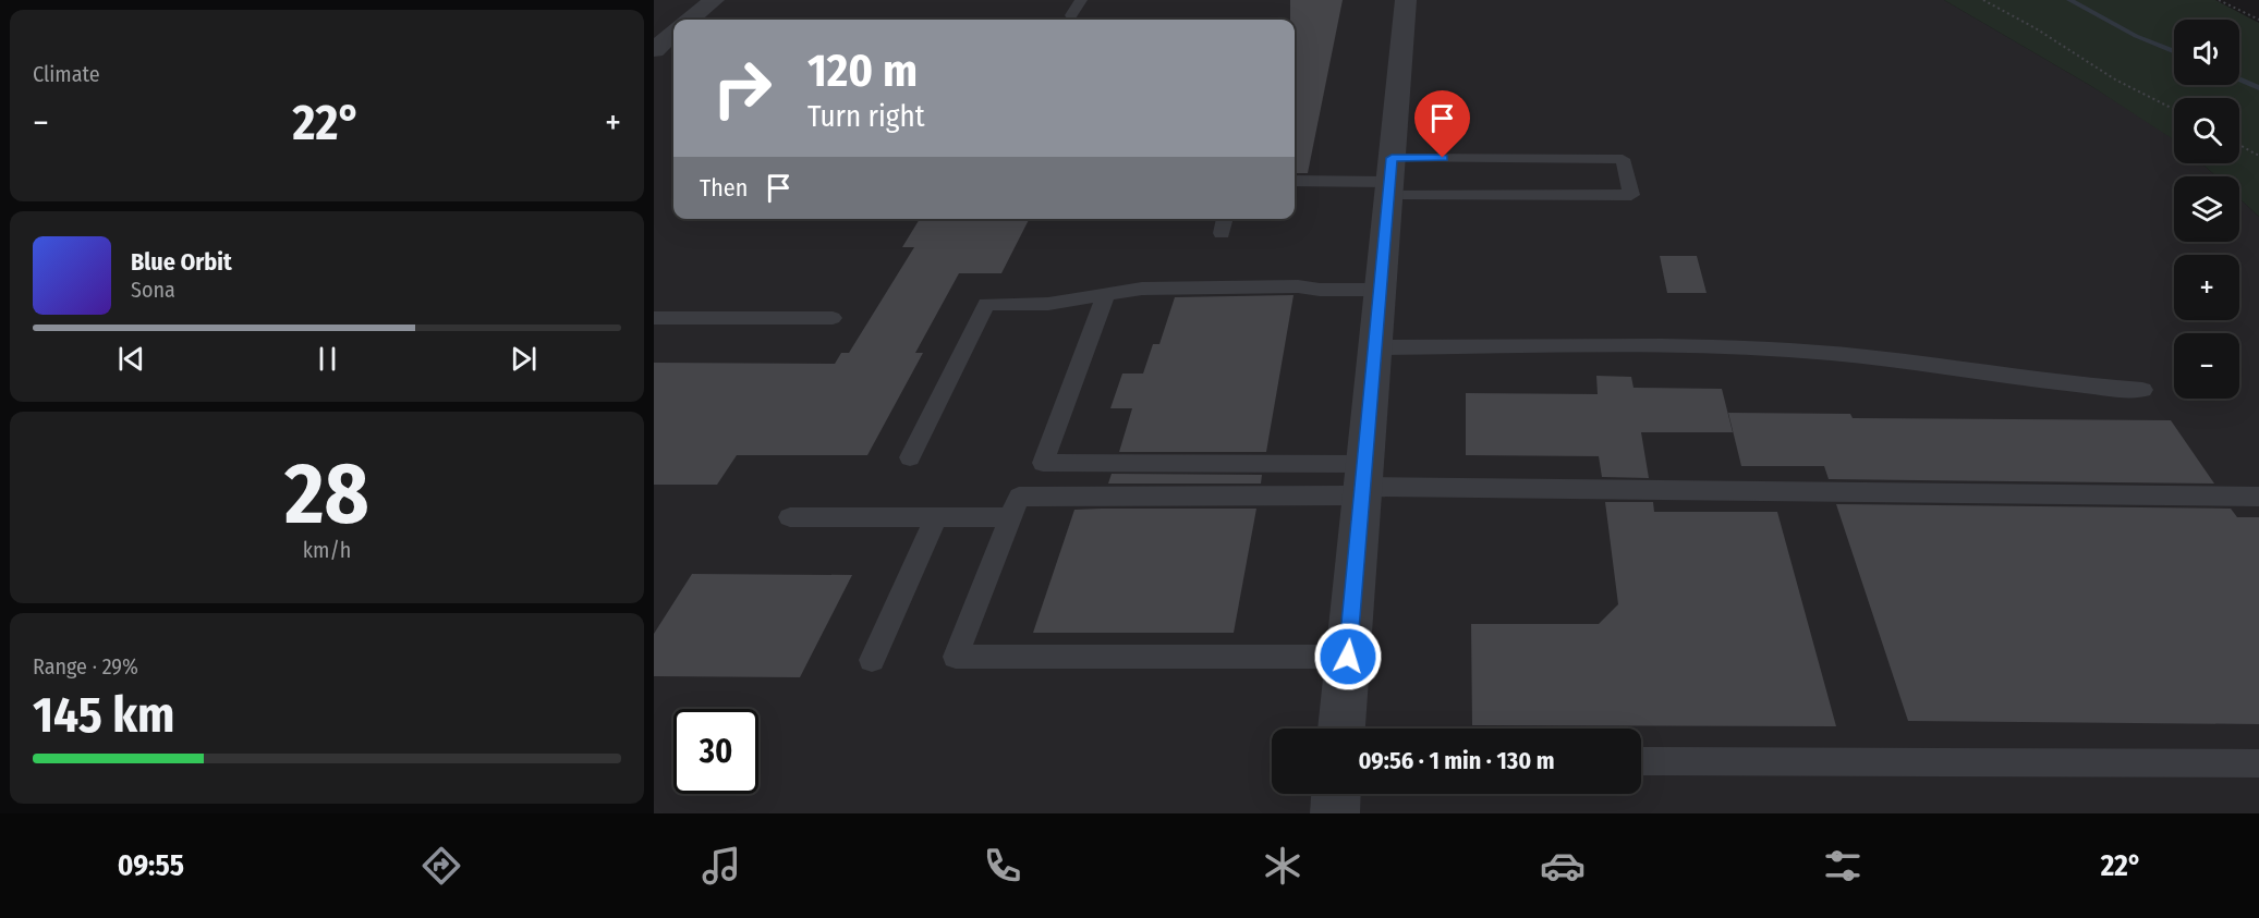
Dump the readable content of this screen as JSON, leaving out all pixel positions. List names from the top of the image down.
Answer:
{
  "page": {
    "tile": [
      "Climate",
      ["28", "km/h"],
      ["Range · 29%", "145 km"]
    ],
    "map_buttons": ["+", "−"],
    "turn": ["120 m", "Turn right"],
    "heat": ["−", "22°", "+"],
    "then": "Then",
    "song": ["Blue Orbit", "Sona"],
    "limit": "30",
    "trip": "09:56 · 1 min · 130 m",
    "tabs": ["09:55", "22°"]
  }
}
